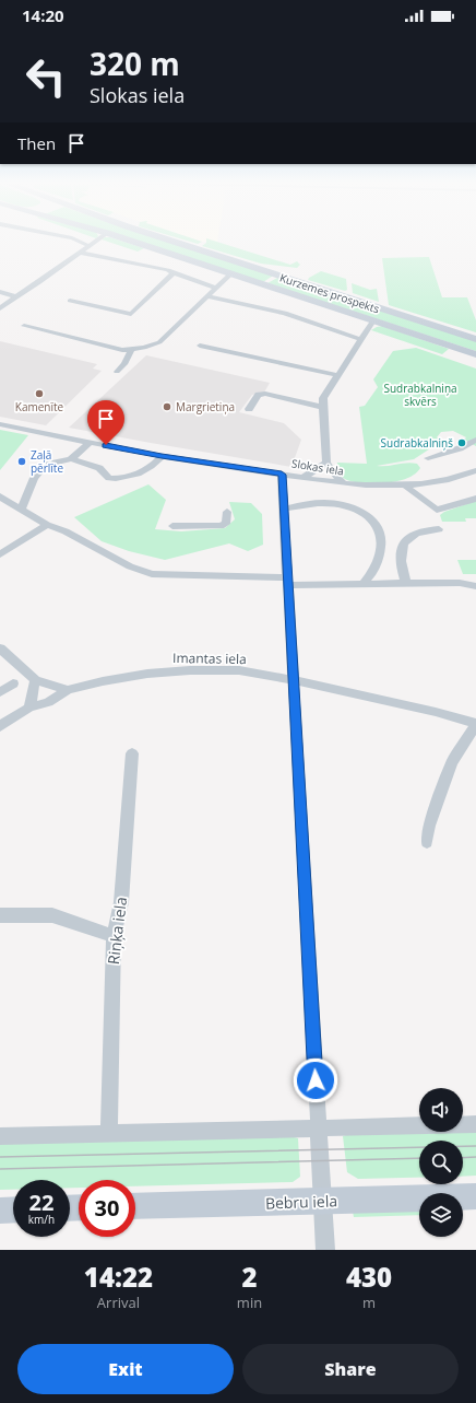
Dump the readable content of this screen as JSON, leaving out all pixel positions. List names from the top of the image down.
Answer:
{
  "streets": {
    "main road": ["Kurzemes prospekts", "Bebru iela"],
    "street": ["Slokas iela", "Imantas iela", "Riņķa iela"]
  },
  "parks": ["Sudrabkalniņa skvērs"],
  "places": [
    "Kamenīte",
    "Margrietiņa",
    "Sudrabkalniņš",
    "Zaļā pērlīte"
  ],
  "page": {
    "status": "14:20",
    "turn": ["320 m", "Slokas iela"],
    "then": "Then",
    "speed": "22 km/h",
    "limit": "30",
    "eta": [
      "14:22",
      "Arrival",
      "2",
      "min",
      "430",
      "m"
    ],
    "buttons": ["Exit", "Share"]
  }
}
